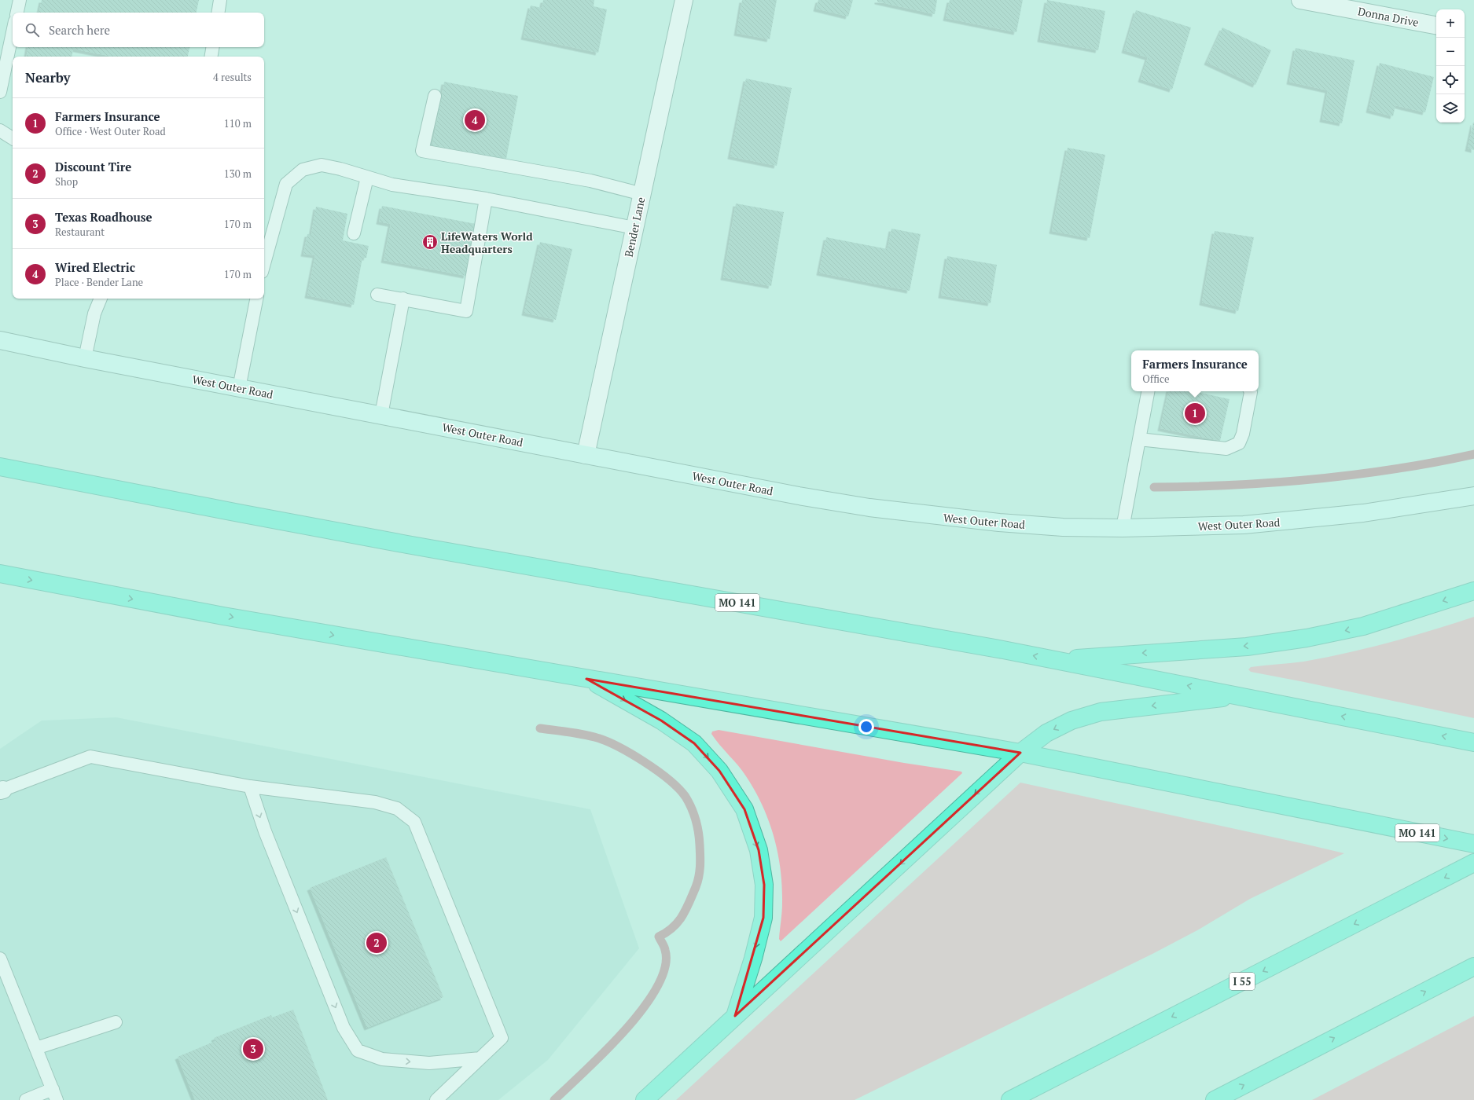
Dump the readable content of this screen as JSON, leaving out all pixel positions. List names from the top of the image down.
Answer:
{
  "streets": {
    "highway": ["MO 141", "I 55"],
    "street": ["Donna Drive", "Bender Lane", "West Outer Road"]
  },
  "crossings": [
    ["Bender Lane", "West Outer Road"]
  ],
  "places": {
    "building": ["LifeWaters World Headquarters"]
  },
  "page": {
    "map_buttons": ["+", "−"],
    "search": "Search here",
    "heading": ["Nearby", "4 results"],
    "list": [
      {
        "mark": "1",
        "name": "Farmers Insurance",
        "note": "Office · West Outer Road",
        "value": "110 m"
      },
      {
        "mark": "2",
        "name": "Discount Tire",
        "note": "Shop",
        "value": "130 m"
      },
      {
        "mark": "3",
        "name": "Texas Roadhouse",
        "note": "Restaurant",
        "value": "170 m"
      },
      {
        "mark": "4",
        "name": "Wired Electric",
        "note": "Place · Bender Lane",
        "value": "170 m"
      }
    ],
    "pins": [
      "4",
      "1",
      "2",
      "3"
    ],
    "popup": ["Farmers Insurance", "Office"]
  }
}
